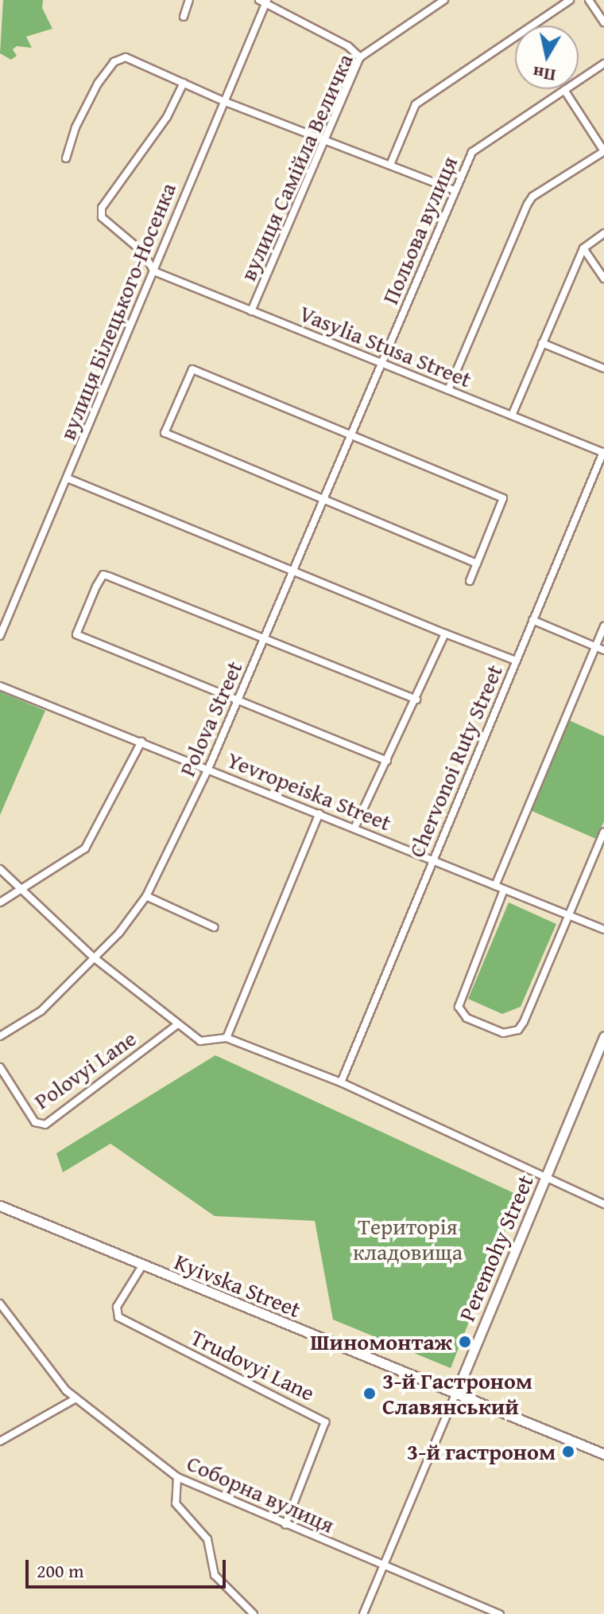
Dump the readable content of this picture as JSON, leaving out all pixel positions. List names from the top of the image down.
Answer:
{
  "streets": {
    "street": [
      "вулиця Самійла Величка",
      "Польова вулиця",
      "вулиця Білецького-Носенка",
      "Vasylia Stusa Street",
      "Polova Street",
      "Chervonoi Ruty Street",
      "Yevropeiska Street",
      "Polovyi Lane",
      "Peremohy Street",
      "Kyivska Street",
      "Trudovyi Lane",
      "Соборна вулиця"
    ]
  },
  "crossings": [
    ["вулиця Самійла Величка", "Vasylia Stusa Street"],
    ["Польова вулиця", "Vasylia Stusa Street"],
    ["Польова вулиця", "Polova Street"],
    ["вулиця Білецького-Носенка", "Vasylia Stusa Street"],
    ["Vasylia Stusa Street", "Polova Street"],
    ["Vasylia Stusa Street", "Chervonoi Ruty Street"],
    ["Polova Street", "Yevropeiska Street"],
    ["Chervonoi Ruty Street", "Yevropeiska Street"],
    ["Peremohy Street", "Kyivska Street"],
    ["Peremohy Street", "Соборна вулиця"],
    ["Kyivska Street", "Trudovyi Lane"],
    ["Trudovyi Lane", "Соборна вулиця"]
  ],
  "parks": ["Територія кладовища"],
  "places": ["Шиномонтаж", "3-й Гастроном Славянський", "3-й гастроном"],
  "scale_bar": "200 m",
  "north": "bottom"
}
